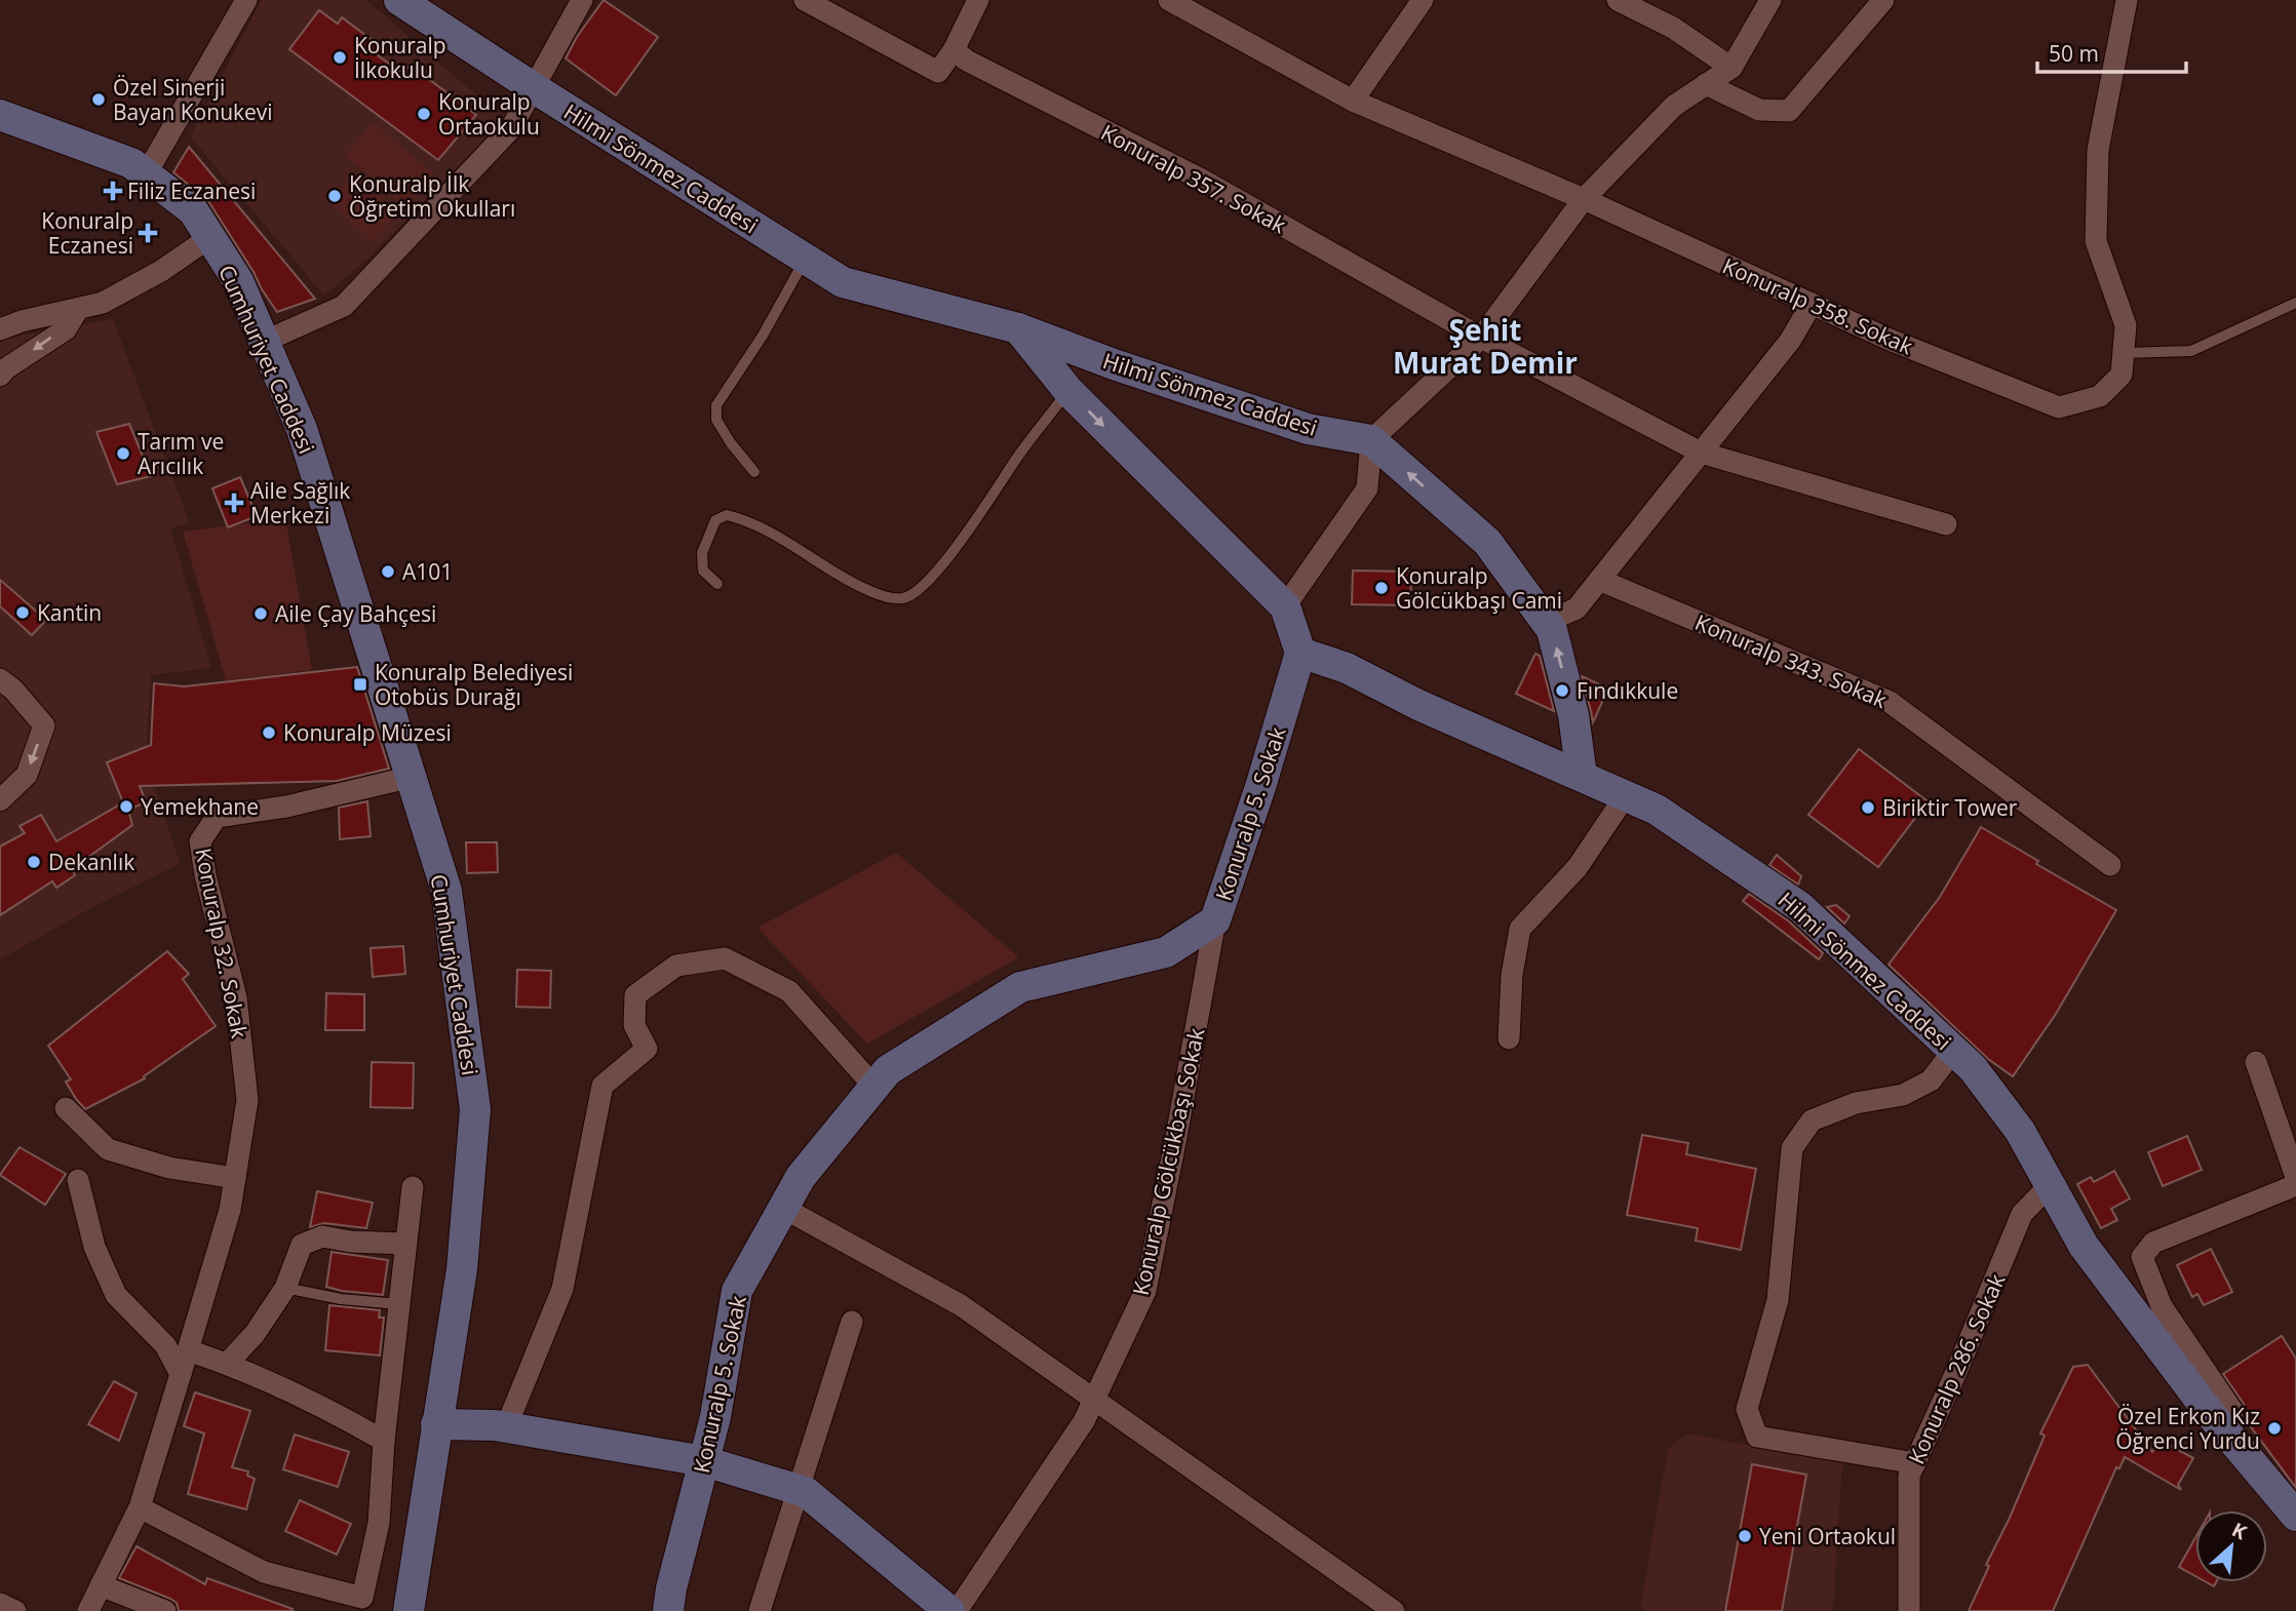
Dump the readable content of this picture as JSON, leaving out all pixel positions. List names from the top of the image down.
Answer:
{
  "streets": {
    "street": [
      "Hilmi Sönmez Caddesi",
      "Konuralp 357. Sokak",
      "Konuralp 358. Sokak",
      "Cumhuriyet Caddesi",
      "Konuralp 343. Sokak",
      "Konuralp 5. Sokak",
      "Konuralp 32. Sokak",
      "Konuralp Gölcükbaşı Sokak",
      "Konuralp 286. Sokak"
    ]
  },
  "crossings": [
    ["Hilmi Sönmez Caddesi", "Konuralp 5. Sokak"],
    ["Hilmi Sönmez Caddesi", "Konuralp 286. Sokak"],
    ["Cumhuriyet Caddesi", "Konuralp 32. Sokak"],
    ["Konuralp 5. Sokak", "Konuralp Gölcükbaşı Sokak"]
  ],
  "districts": ["Şehit Murat Demir"],
  "places": {
    "other": [
      "Konuralp İlkokulu",
      "Özel Sinerji Bayan Konukevi",
      "Konuralp Ortaokulu",
      "Konuralp İlk Öğretim Okulları",
      "Tarım ve Arıcılık",
      "A101",
      "Konuralp Gölcükbaşı Cami",
      "Kantin",
      "Aile Çay Bahçesi",
      "Fındıkkule",
      "Konuralp Müzesi",
      "Yemekhane",
      "Biriktir Tower",
      "Dekanlık",
      "Özel Erkon Kız Öğrenci Yurdu",
      "Yeni Ortaokul"
    ],
    "health": ["Filiz Eczanesi", "Konuralp Eczanesi", "Aile Sağlık Merkezi"],
    "transit": ["Konuralp Belediyesi Otobüs Durağı"]
  },
  "scale_bar": "50 m",
  "north": "top right"
}
